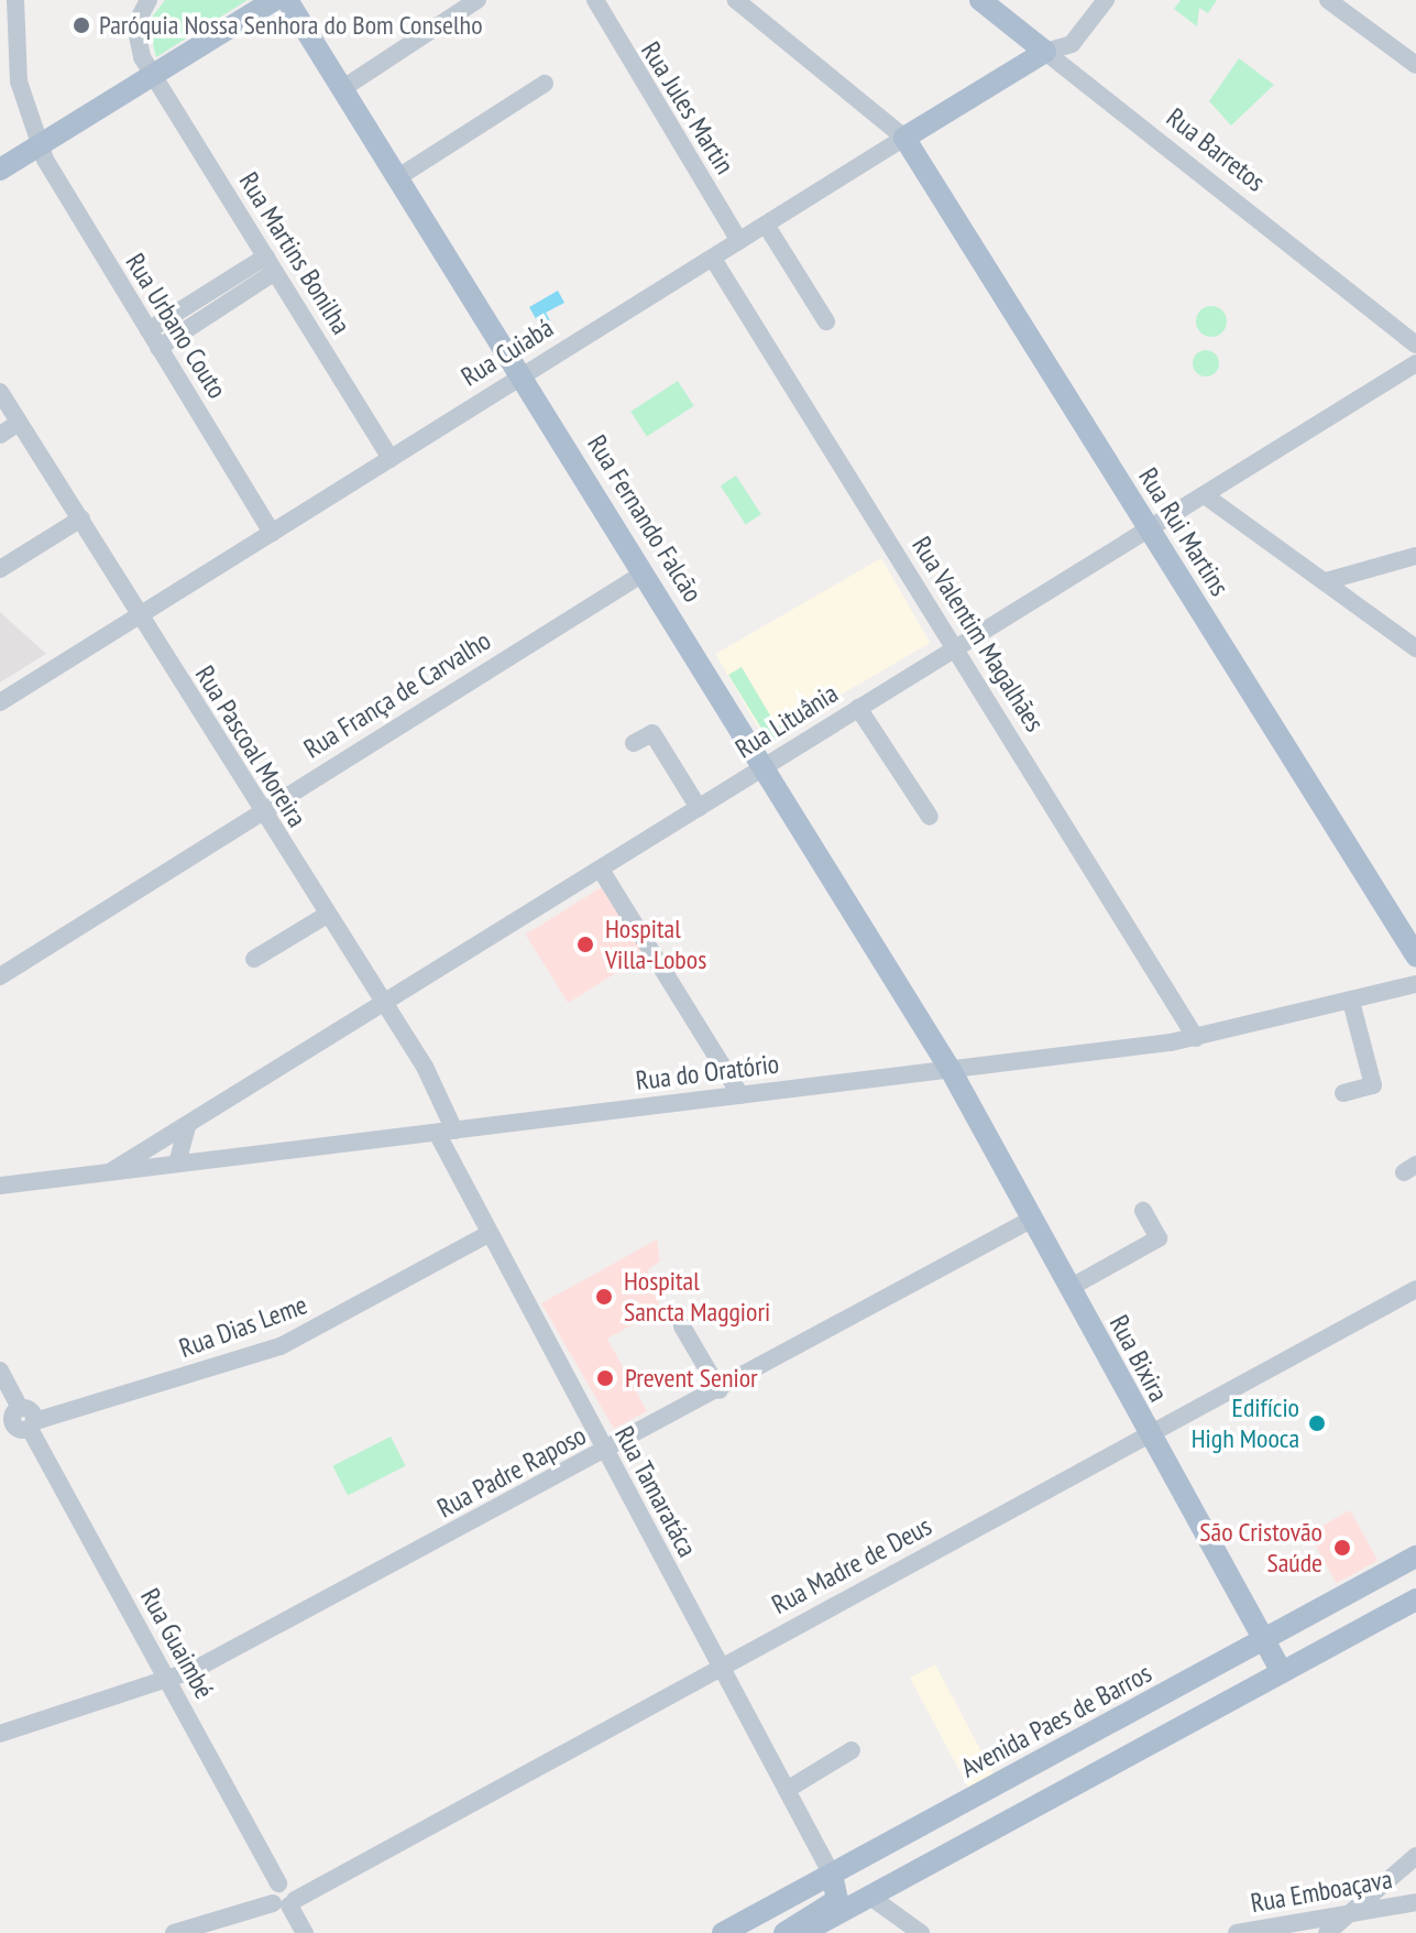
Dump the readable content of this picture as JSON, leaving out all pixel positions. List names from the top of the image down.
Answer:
{
  "streets": {
    "main road": [
      "Rua Barretos",
      "Rua Cuiabá",
      "Rua Fernando Falcão",
      "Rua Rui Martins",
      "Rua Bixira",
      "Avenida Paes de Barros"
    ],
    "street": [
      "Rua Jules Martin",
      "Rua Martins Bonilha",
      "Rua Urbano Couto",
      "Rua Valentim Magalhães",
      "Rua França de Carvalho",
      "Rua Lituânia",
      "Rua Pascoal Moreira",
      "Rua do Oratório",
      "Rua Dias Leme",
      "Rua Padre Raposo",
      "Rua Tamaratáca",
      "Rua Madre de Deus",
      "Rua Guaimbé",
      "Rua Emboaçava"
    ]
  },
  "crossings": [
    ["Rua Jules Martin", "Rua Cuiabá"],
    ["Rua Barretos", "Rua Cuiabá"],
    ["Rua Martins Bonilha", "Rua Cuiabá"],
    ["Rua Urbano Couto", "Rua Cuiabá"],
    ["Rua Cuiabá", "Rua Fernando Falcão"],
    ["Rua Cuiabá", "Rua Rui Martins"],
    ["Rua Cuiabá", "Rua Valentim Magalhães"],
    ["Rua Cuiabá", "Rua Pascoal Moreira"],
    ["Rua Fernando Falcão", "Rua França de Carvalho"],
    ["Rua Fernando Falcão", "Rua Lituânia"],
    ["Rua Fernando Falcão", "Rua do Oratório"],
    ["Rua Fernando Falcão", "Rua Bixira"],
    ["Rua Rui Martins", "Rua Lituânia"],
    ["Rua Valentim Magalhães", "Rua Lituânia"],
    ["Rua Valentim Magalhães", "Rua do Oratório"],
    ["Rua França de Carvalho", "Rua Pascoal Moreira"],
    ["Rua Lituânia", "Rua Pascoal Moreira"],
    ["Rua Lituânia", "Rua do Oratório"],
    ["Rua Pascoal Moreira", "Rua do Oratório"],
    ["Rua Pascoal Moreira", "Rua Tamaratáca"],
    ["Rua do Oratório", "Rua Bixira"],
    ["Rua do Oratório", "Rua Tamaratáca"],
    ["Rua Dias Leme", "Rua Tamaratáca"],
    ["Rua Dias Leme", "Rua Guaimbé"],
    ["Rua Bixira", "Rua Padre Raposo"],
    ["Rua Bixira", "Rua Madre de Deus"],
    ["Rua Bixira", "Avenida Paes de Barros"],
    ["Rua Padre Raposo", "Rua Tamaratáca"],
    ["Rua Padre Raposo", "Rua Guaimbé"],
    ["Rua Tamaratáca", "Rua Madre de Deus"],
    ["Rua Tamaratáca", "Avenida Paes de Barros"],
    ["Rua Madre de Deus", "Rua Guaimbé"]
  ],
  "places": [
    "Paróquia Nossa Senhora do Bom Conselho",
    "Hospital Villa-Lobos",
    "Hospital Sancta Maggiori",
    "Prevent Senior",
    "Edifício High Mooca",
    "São Cristovão Saúde"
  ]
}
